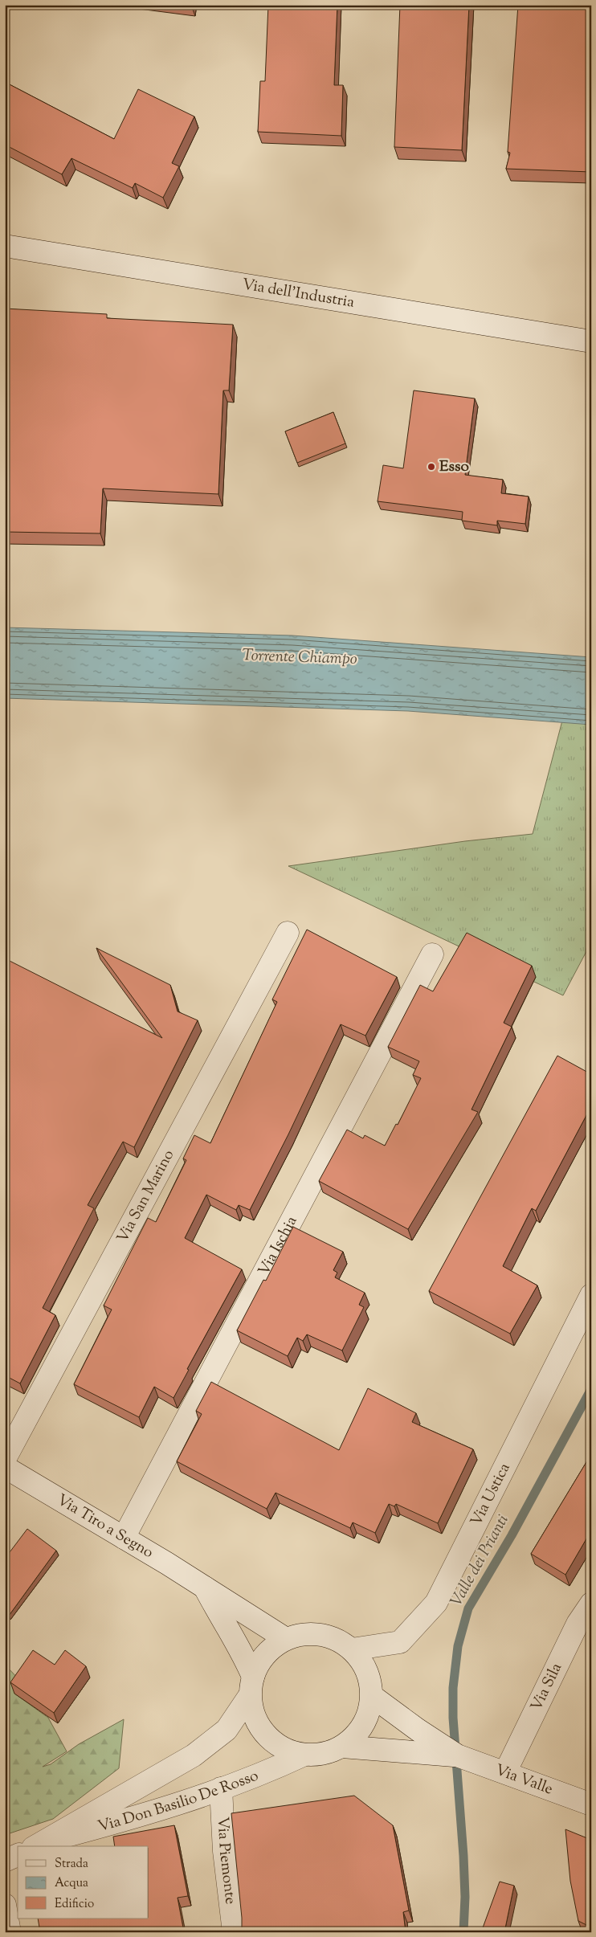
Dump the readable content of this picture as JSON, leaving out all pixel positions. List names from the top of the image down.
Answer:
{
  "streets": {
    "street": [
      "Via dell'Industria",
      "Via San Marino",
      "Via Ischia",
      "Via Ustica",
      "Via Tiro a Segno",
      "Via Sila",
      "Via Valle",
      "Via Don Basilio De Rosso",
      "Via Piemonte"
    ]
  },
  "crossings": [
    ["Via Ischia", "Via Tiro a Segno"],
    ["Via Ustica", "Via Tiro a Segno"],
    ["Via Ustica", "Via Valle"],
    ["Via Ustica", "Via Don Basilio De Rosso"],
    ["Via Tiro a Segno", "Via Valle"],
    ["Via Tiro a Segno", "Via Don Basilio De Rosso"],
    ["Via Sila", "Via Valle"],
    ["Via Valle", "Via Don Basilio De Rosso"],
    ["Via Don Basilio De Rosso", "Via Piemonte"]
  ],
  "water": ["Torrente Chiampo", "Valle dei Prianti"],
  "places": ["Esso"],
  "legend": ["Strada", "Acqua", "Edificio"]
}
